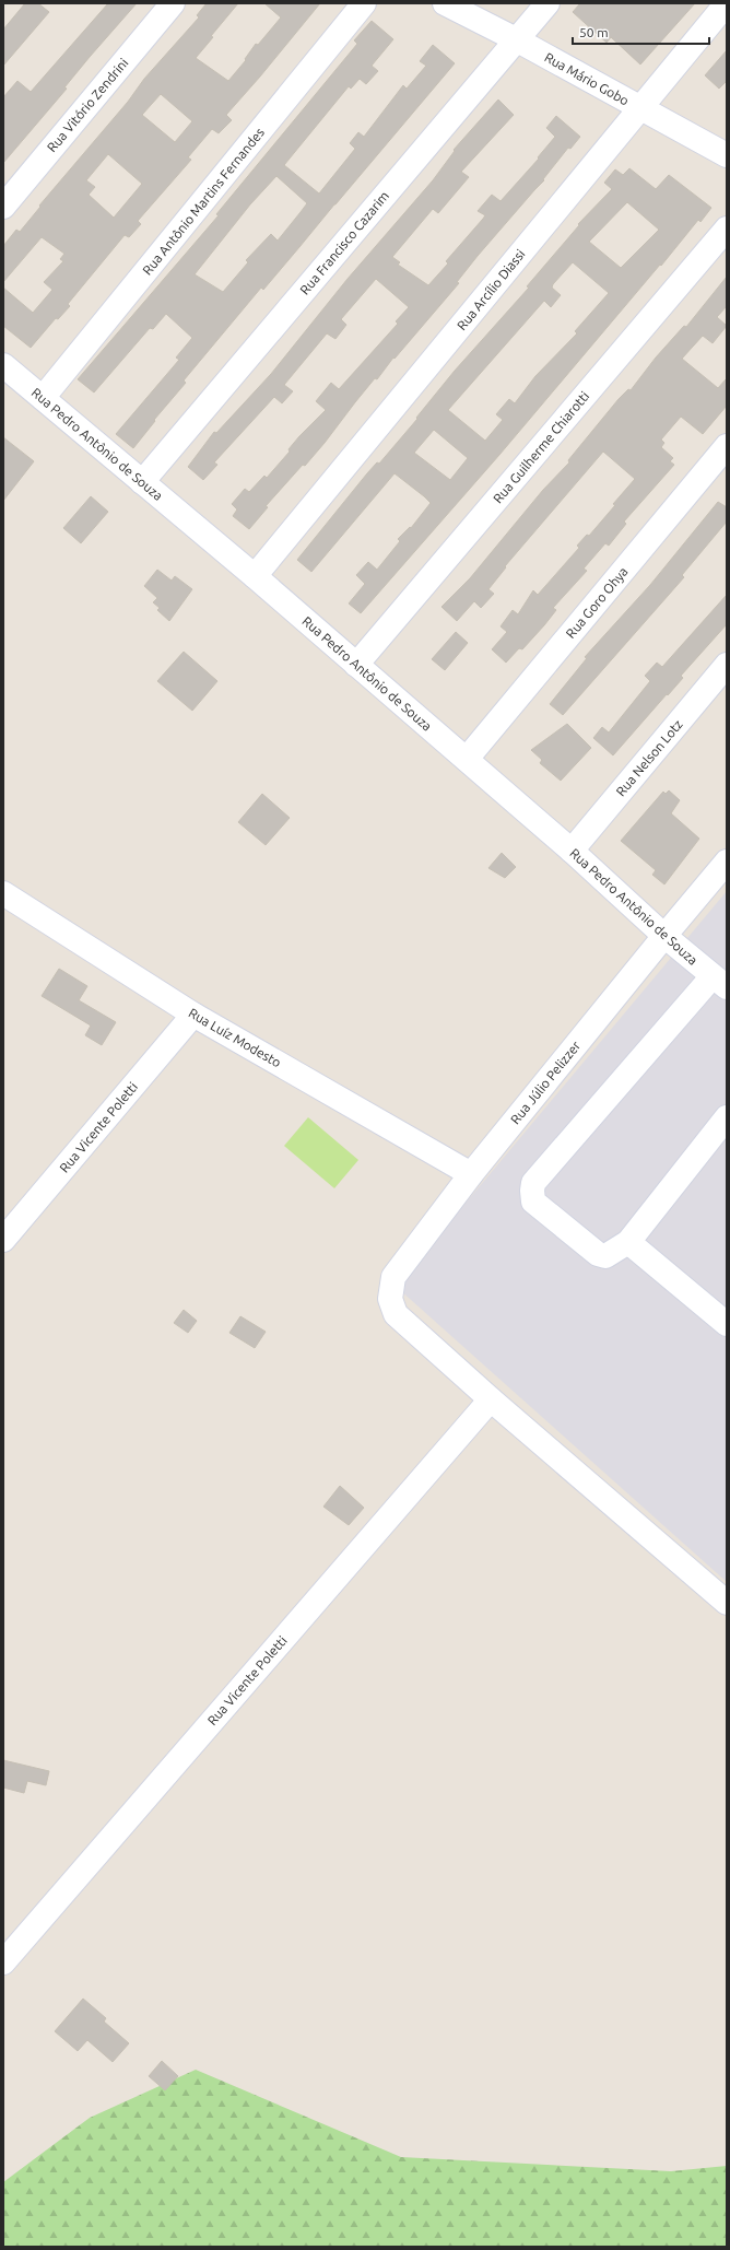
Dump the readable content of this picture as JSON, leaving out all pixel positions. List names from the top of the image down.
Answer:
{
  "streets": {
    "street": [
      "Rua Mário Gobo",
      "Rua Vitório Zendrini",
      "Rua Antônio Martins Fernandes",
      "Rua Francisco Cazarim",
      "Rua Arcílio Diassi",
      "Rua Pedro Antônio de Souza",
      "Rua Guilherme Chiarotti",
      "Rua Goro Ohya",
      "Rua Nelson Lotz",
      "Rua Luíz Modesto",
      "Rua Júlio Pelizzer",
      "Rua Vicente Poletti"
    ]
  },
  "crossings": [
    ["Rua Mário Gobo", "Rua Francisco Cazarim"],
    ["Rua Mário Gobo", "Rua Arcílio Diassi"],
    ["Rua Antônio Martins Fernandes", "Rua Pedro Antônio de Souza"],
    ["Rua Francisco Cazarim", "Rua Pedro Antônio de Souza"],
    ["Rua Arcílio Diassi", "Rua Pedro Antônio de Souza"],
    ["Rua Pedro Antônio de Souza", "Rua Guilherme Chiarotti"],
    ["Rua Pedro Antônio de Souza", "Rua Goro Ohya"],
    ["Rua Pedro Antônio de Souza", "Rua Nelson Lotz"],
    ["Rua Pedro Antônio de Souza", "Rua Júlio Pelizzer"],
    ["Rua Luíz Modesto", "Rua Júlio Pelizzer"],
    ["Rua Luíz Modesto", "Rua Vicente Poletti"],
    ["Rua Júlio Pelizzer", "Rua Vicente Poletti"]
  ],
  "scale_bar": "50 m"
}
